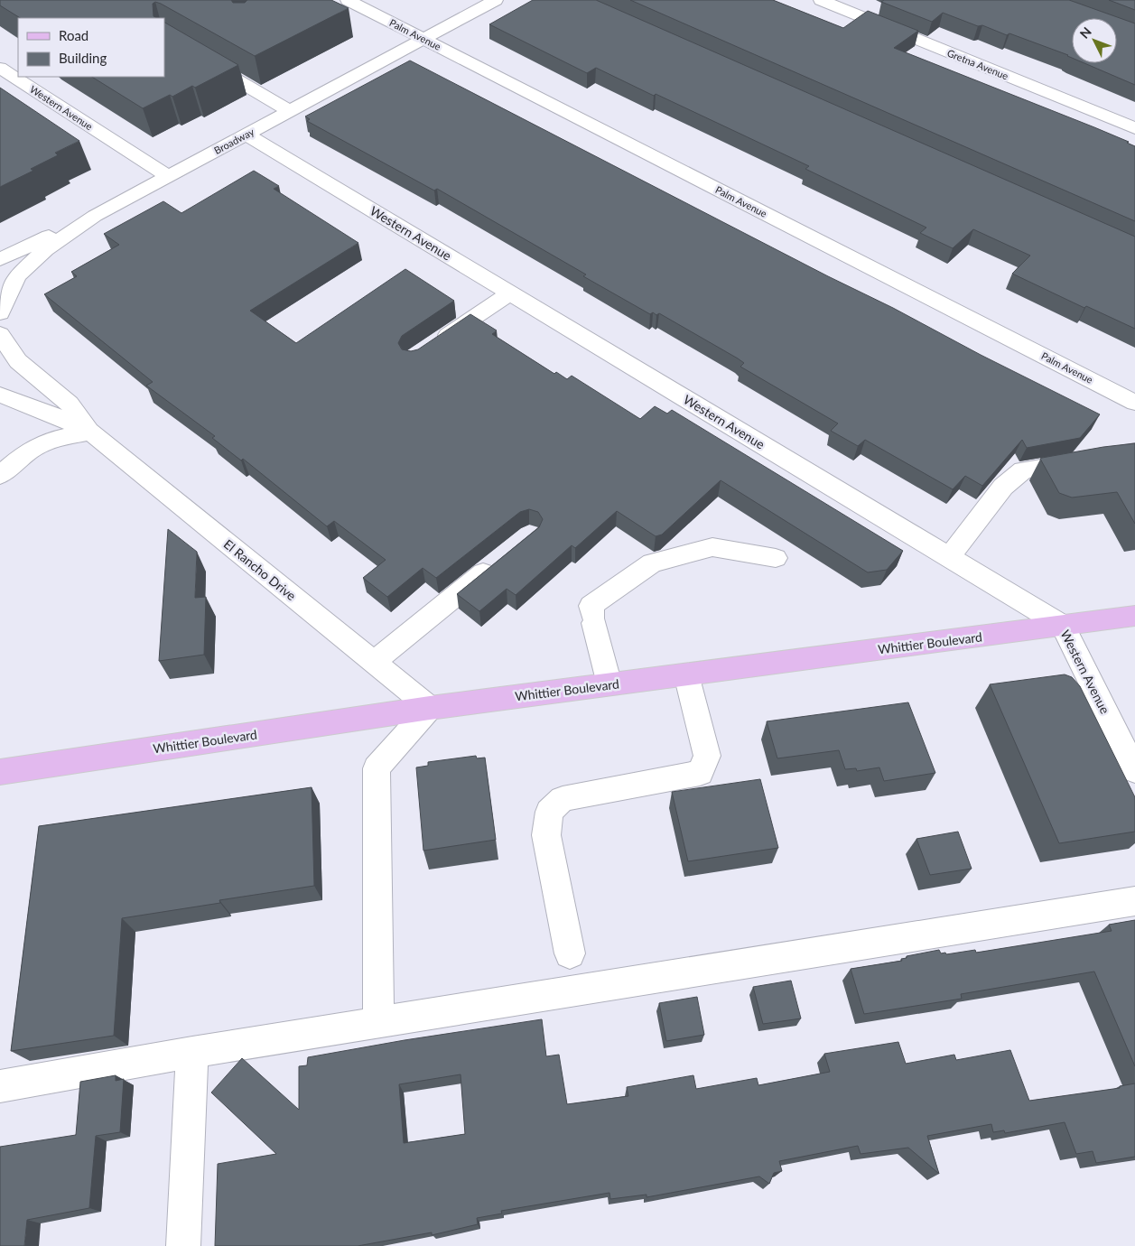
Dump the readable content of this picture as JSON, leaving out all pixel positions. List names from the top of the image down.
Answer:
{
  "streets": {
    "main road": ["Whittier Boulevard"],
    "street": [
      "Palm Avenue",
      "Gretna Avenue",
      "Western Avenue",
      "Broadway",
      "El Rancho Drive"
    ]
  },
  "crossings": [
    ["Palm Avenue", "Broadway"],
    ["Western Avenue", "Broadway"],
    ["Western Avenue", "Whittier Boulevard"],
    ["El Rancho Drive", "Whittier Boulevard"]
  ],
  "legend": ["Road", "Building"],
  "north": "top left"
}
